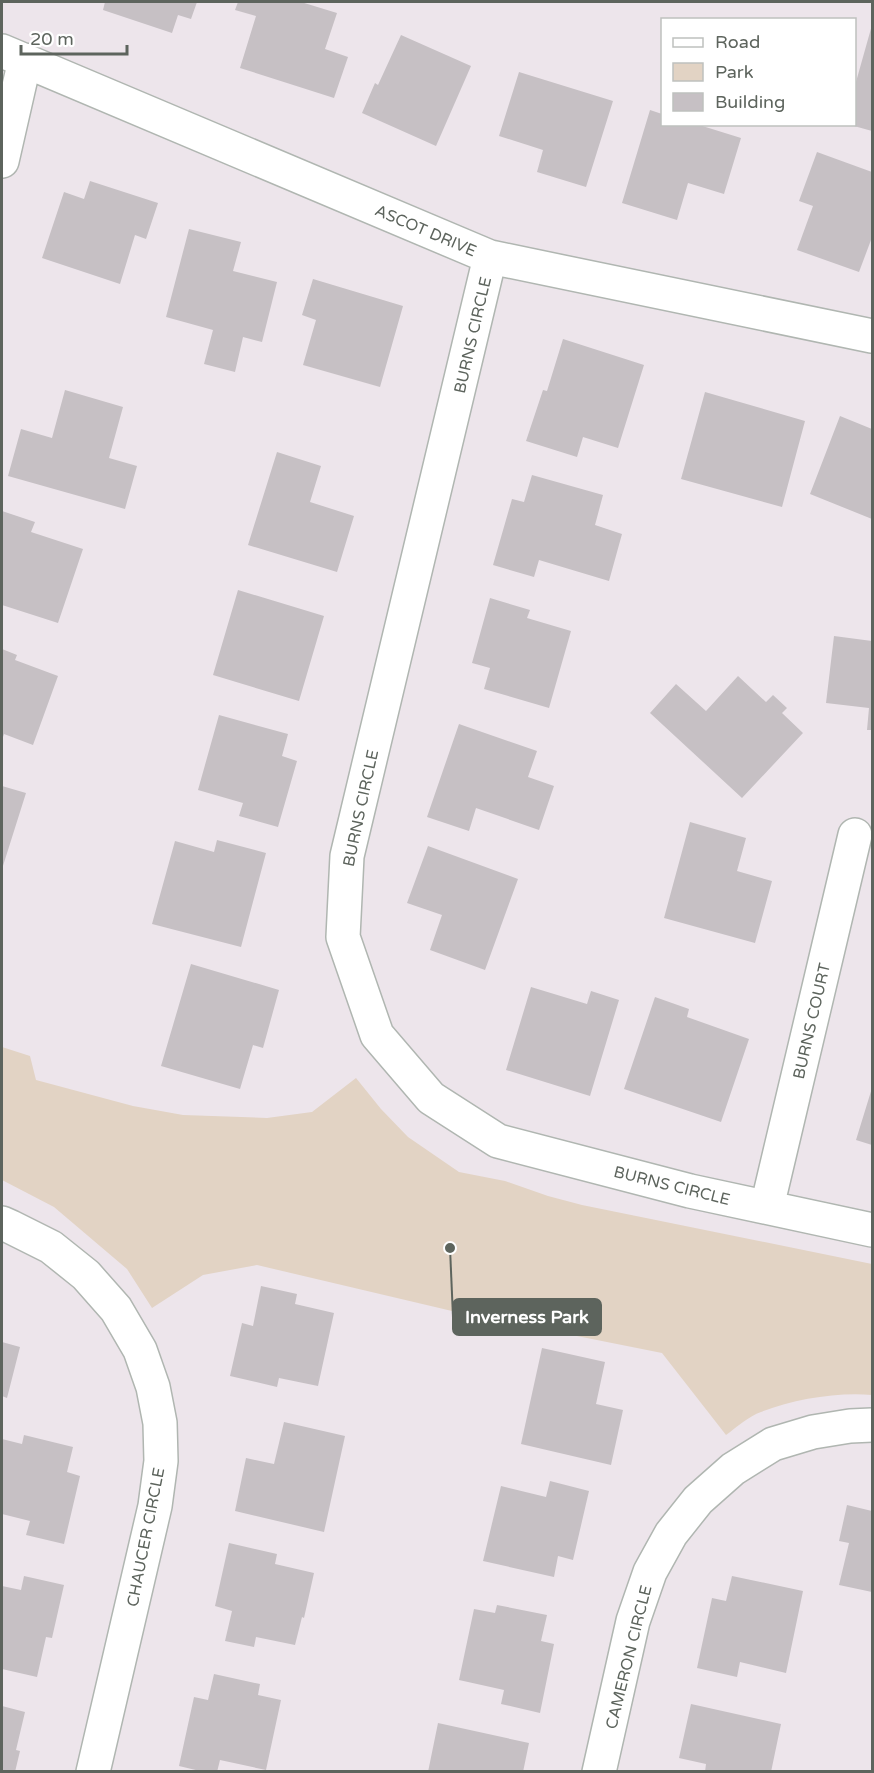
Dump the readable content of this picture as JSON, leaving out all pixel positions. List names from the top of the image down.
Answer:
{
  "streets": {
    "street": [
      "ASCOT DRIVE",
      "BURNS CIRCLE",
      "BURNS COURT",
      "CHAUCER CIRCLE",
      "CAMERON CIRCLE"
    ]
  },
  "crossings": [
    ["ASCOT DRIVE", "BURNS CIRCLE"],
    ["BURNS CIRCLE", "BURNS COURT"]
  ],
  "places": ["Inverness Park"],
  "legend": ["Road", "Park", "Building"],
  "scale_bar": "20 m"
}
